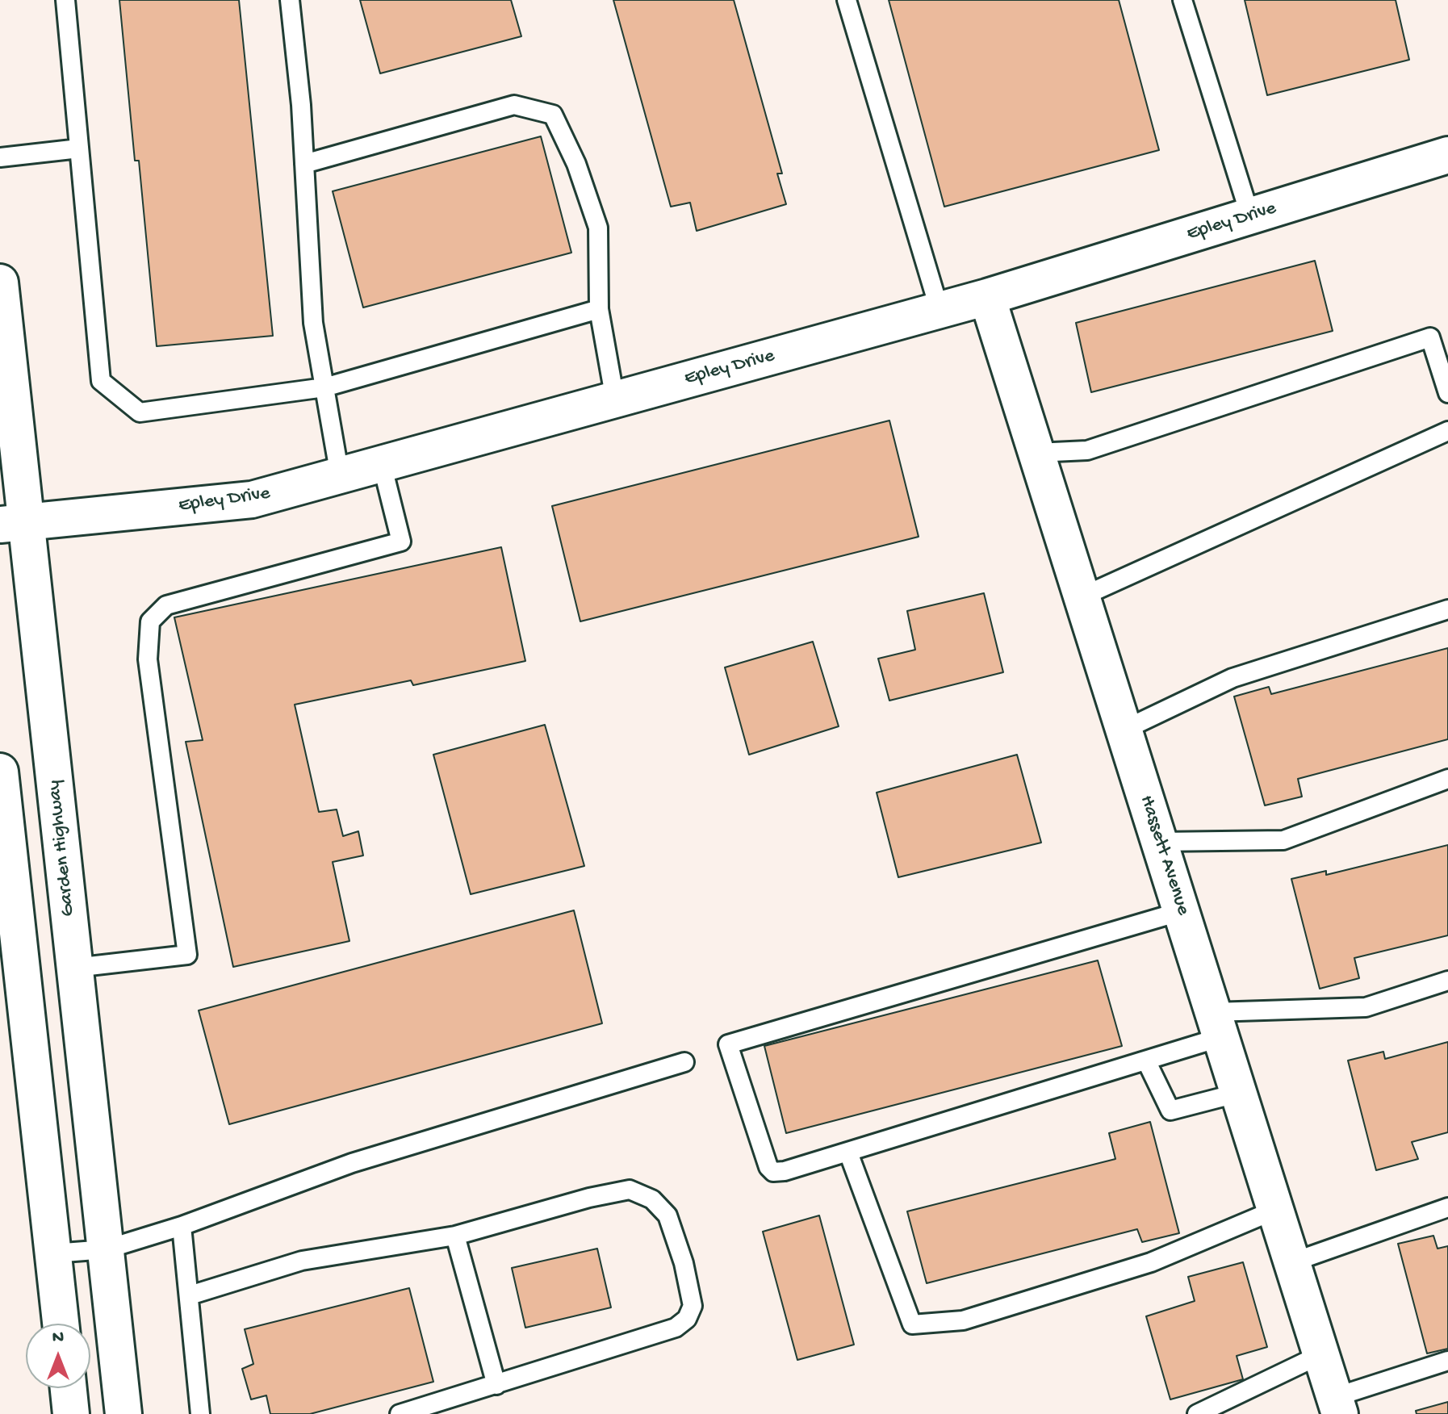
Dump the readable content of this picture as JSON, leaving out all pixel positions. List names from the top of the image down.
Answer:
{
  "streets": {
    "street": ["Epley Drive", "Garden Highway", "Hassett Avenue"]
  },
  "crossings": [
    ["Epley Drive", "Garden Highway"],
    ["Epley Drive", "Hassett Avenue"]
  ],
  "north": "top"
}
